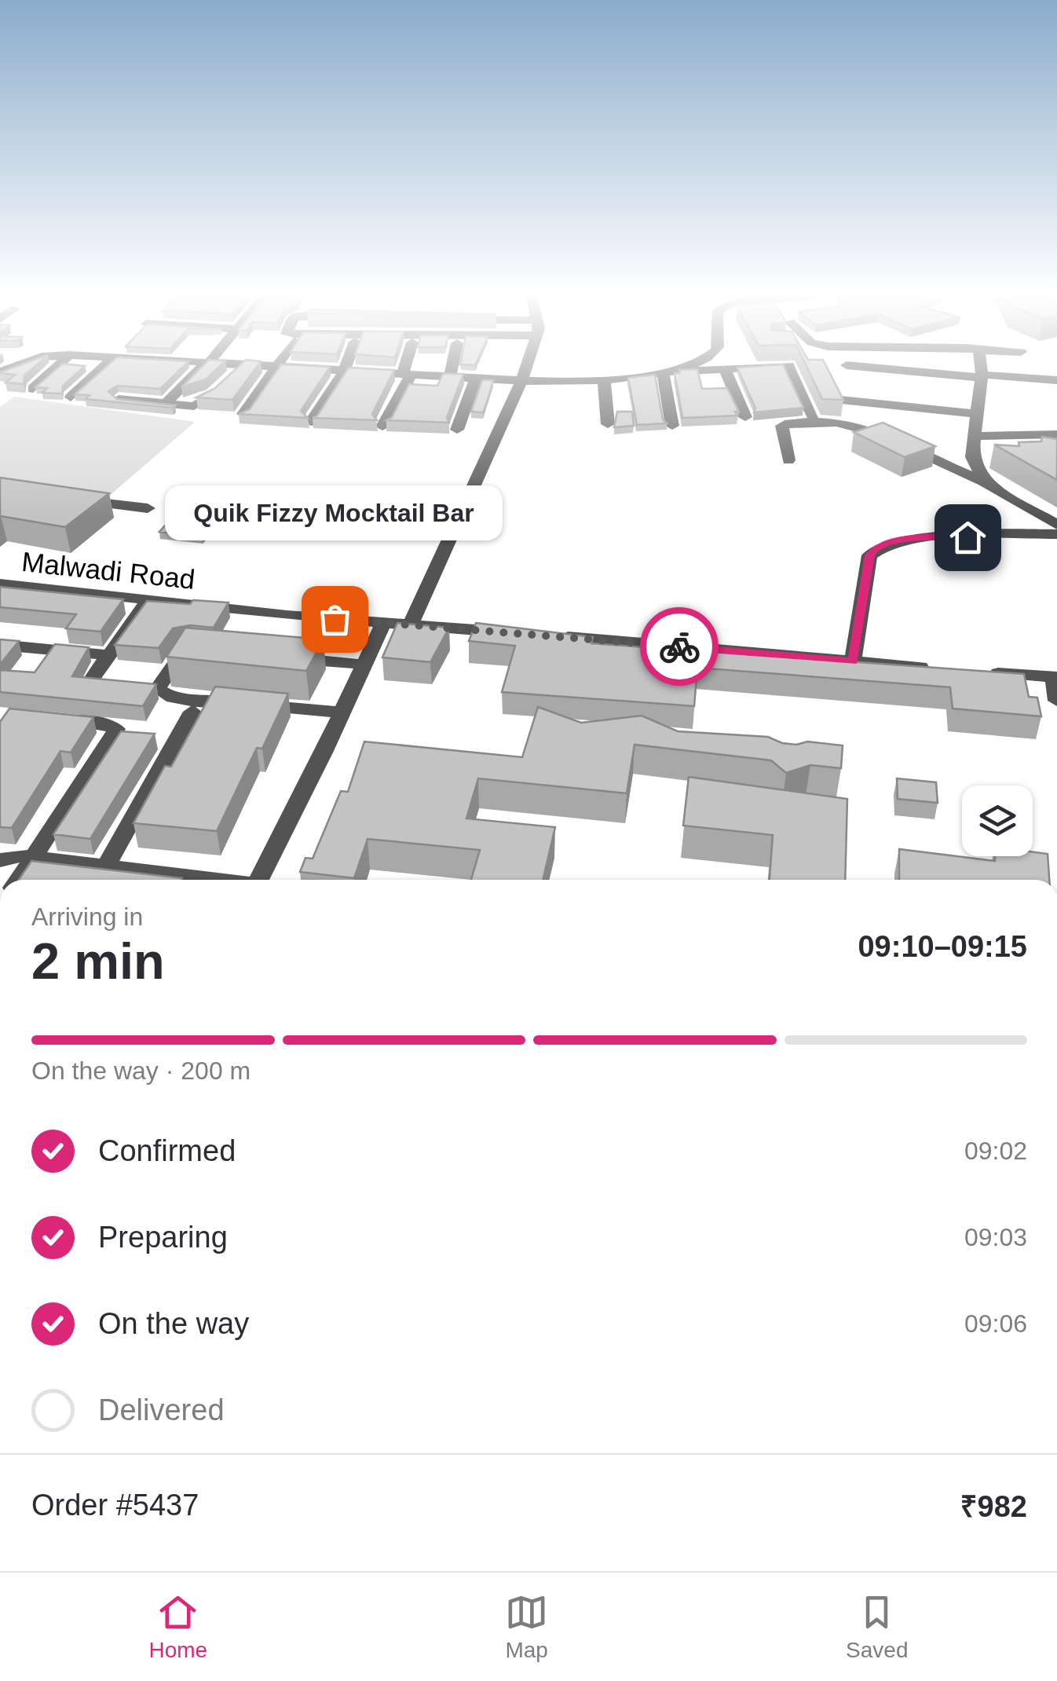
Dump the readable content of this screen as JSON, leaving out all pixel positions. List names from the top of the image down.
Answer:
{
  "streets": {
    "street": ["Malwadi Road"]
  },
  "places": ["Quik Fizzy Mocktail Bar"],
  "page": {
    "bubble": "Quik Fizzy Mocktail Bar",
    "heading": ["2 min", "Arriving in", "09:10–09:15"],
    "panel": ["Order #5437", "₹982"],
    "bar": "On the way · 200 m",
    "list": [
      ["Confirmed", "09:02"],
      ["Preparing", "09:03"],
      ["On the way", "09:06"],
      "Delivered"
    ],
    "tabs": ["Home", "Map", "Saved"]
  }
}
